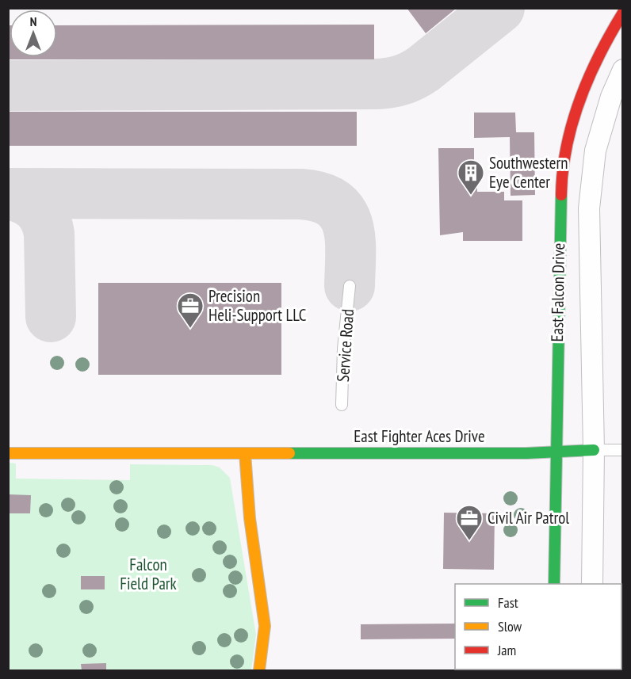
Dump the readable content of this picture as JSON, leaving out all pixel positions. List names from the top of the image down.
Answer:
{
  "streets": {
    "street": ["East Falcon Drive", "East Fighter Aces Drive"],
    "lane": ["Service Road"]
  },
  "crossings": [
    ["East Falcon Drive", "East Fighter Aces Drive"]
  ],
  "parks": ["Falcon Field Park"],
  "places": {
    "building": ["Southwestern Eye Center"],
    "office": ["Precision Heli-Support LLC", "Civil Air Patrol"]
  },
  "legend": ["Fast", "Slow", "Jam"],
  "north": "top"
}
